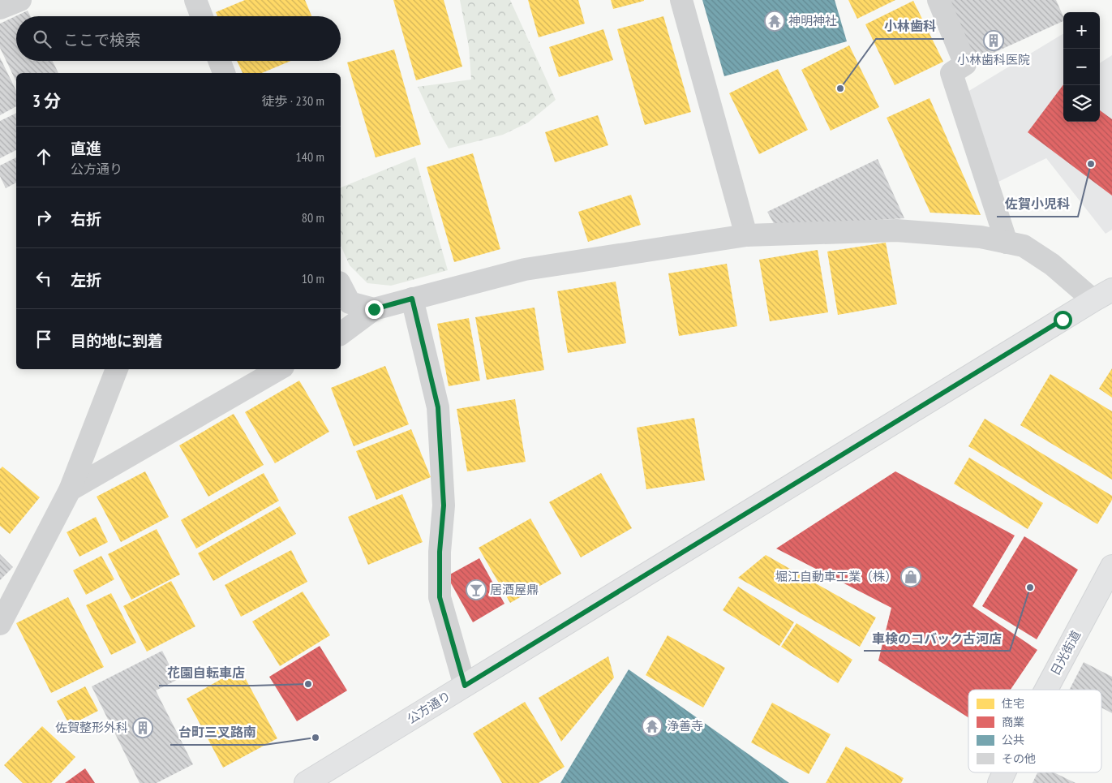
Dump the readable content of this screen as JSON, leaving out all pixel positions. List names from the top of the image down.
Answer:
{
  "streets": {
    "street": ["日光街道", "公方通り"]
  },
  "places": {
    "temple": ["神明神社", "浄善寺"],
    "building": ["小林歯科医院", "佐賀整形外科"],
    "other": [
      "小林歯科",
      "佐賀小児科",
      "車検のコバック古河店",
      "花園自転車店",
      "台町三叉路南"
    ],
    "shop": ["堀江自動車工業（株）"],
    "bar": ["居酒屋鼎"]
  },
  "legend": [
    "住宅",
    "商業",
    "公共",
    "その他"
  ],
  "page": {
    "map_buttons": ["+", "−"],
    "search": "ここで検索",
    "heading": ["3 分", "徒歩 · 230 m"],
    "list": [
      ["直進", "公方通り", "140 m"],
      ["右折", "80 m"],
      ["左折", "10 m"],
      "目的地に到着"
    ]
  }
}
